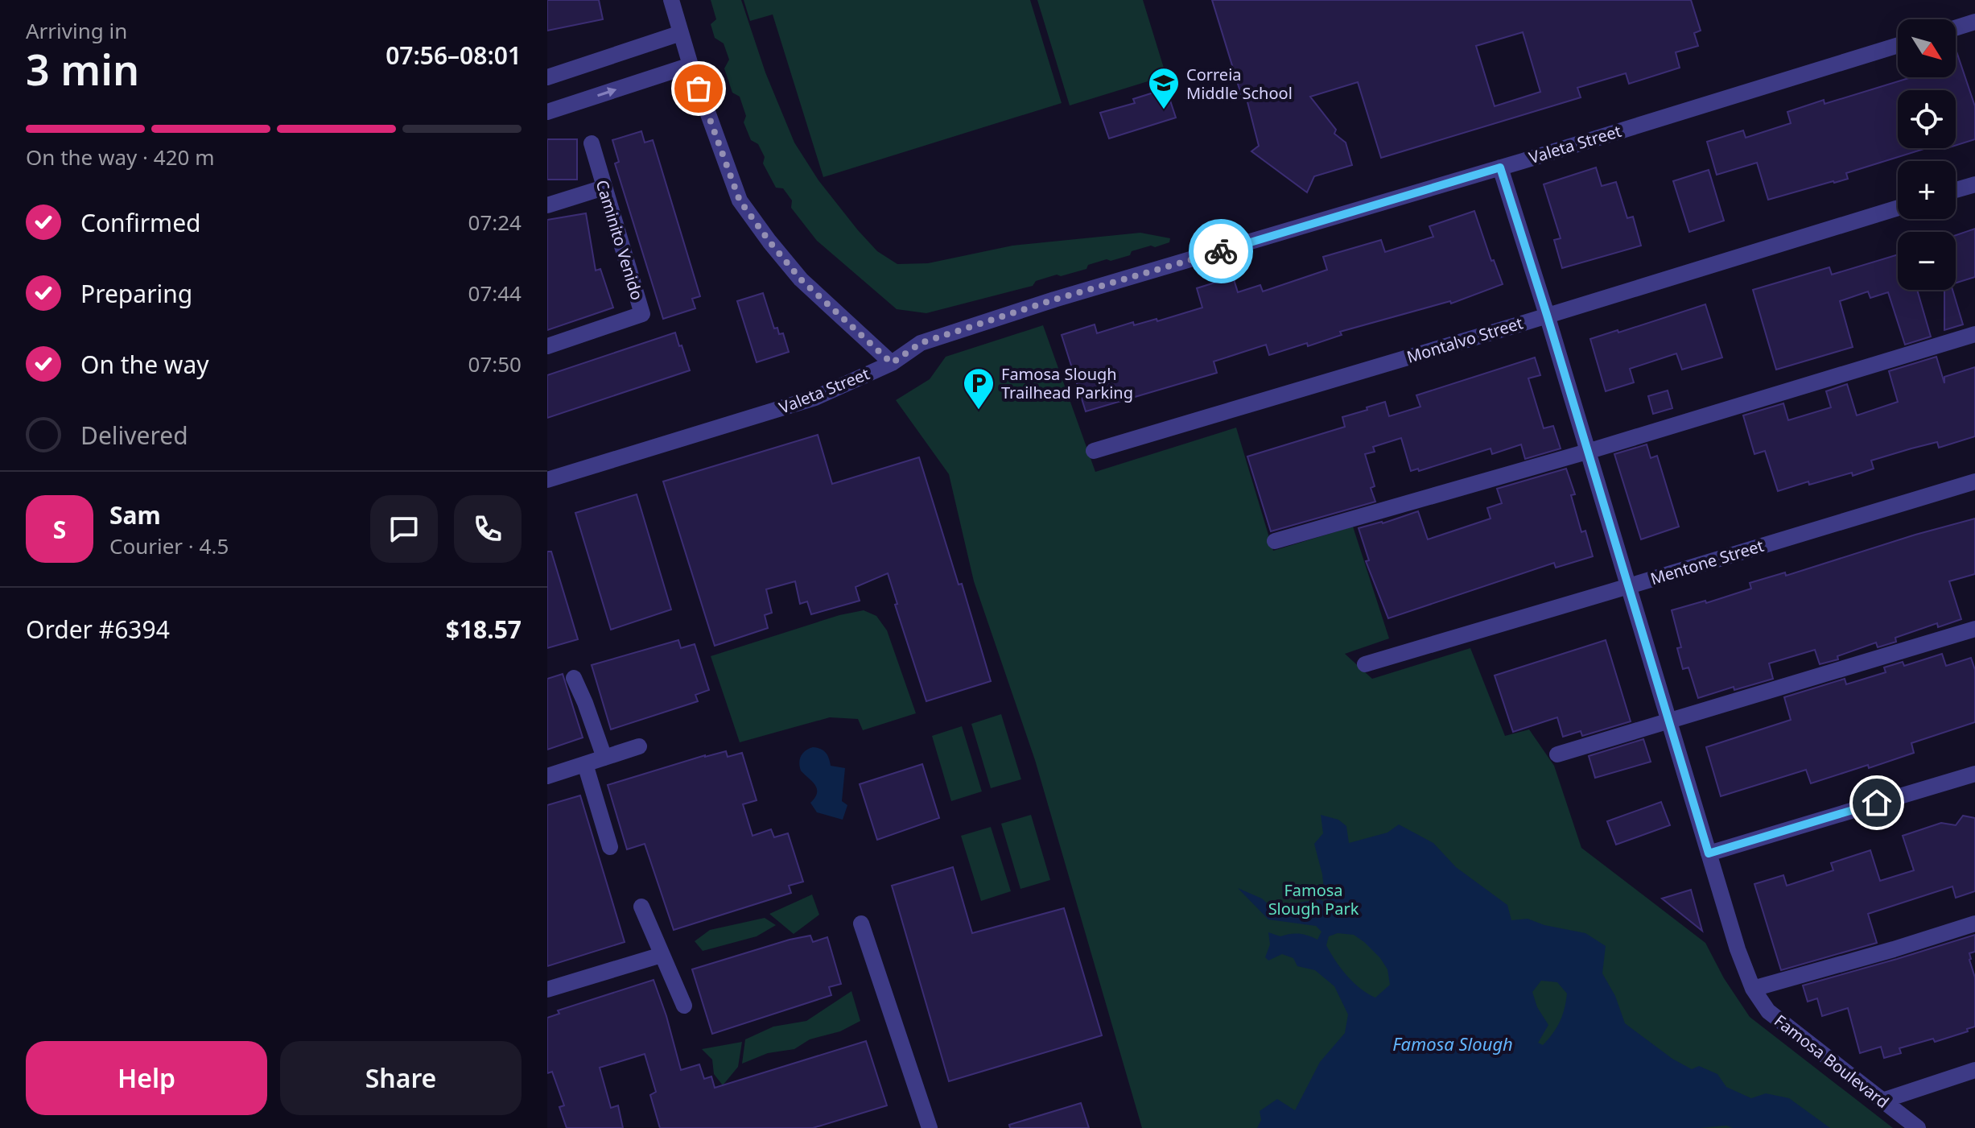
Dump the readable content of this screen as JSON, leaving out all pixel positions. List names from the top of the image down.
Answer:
{
  "streets": {
    "street": [
      "Valeta Street",
      "Caminito Venido",
      "Montalvo Street",
      "Mentone Street",
      "Famosa Boulevard"
    ]
  },
  "crossings": [
    ["Valeta Street", "Famosa Boulevard"],
    ["Montalvo Street", "Famosa Boulevard"],
    ["Mentone Street", "Famosa Boulevard"]
  ],
  "water": ["Famosa Slough"],
  "parks": ["Famosa Slough Park"],
  "places": {
    "school or university": ["Correia Middle School"],
    "parking": ["Famosa Slough Trailhead Parking"]
  },
  "north": "bottom right",
  "page": {
    "heading": ["3 min", "Arriving in", "07:56–08:01"],
    "panel": [
      "Sam",
      "Courier · 4.5",
      "Order #6394",
      "$18.57"
    ],
    "map_buttons": ["+", "−"],
    "bar": "On the way · 420 m",
    "list": [
      ["Confirmed", "07:24"],
      ["Preparing", "07:44"],
      ["On the way", "07:50"],
      "Delivered"
    ],
    "round": "S",
    "buttons": ["Help", "Share"]
  }
}
